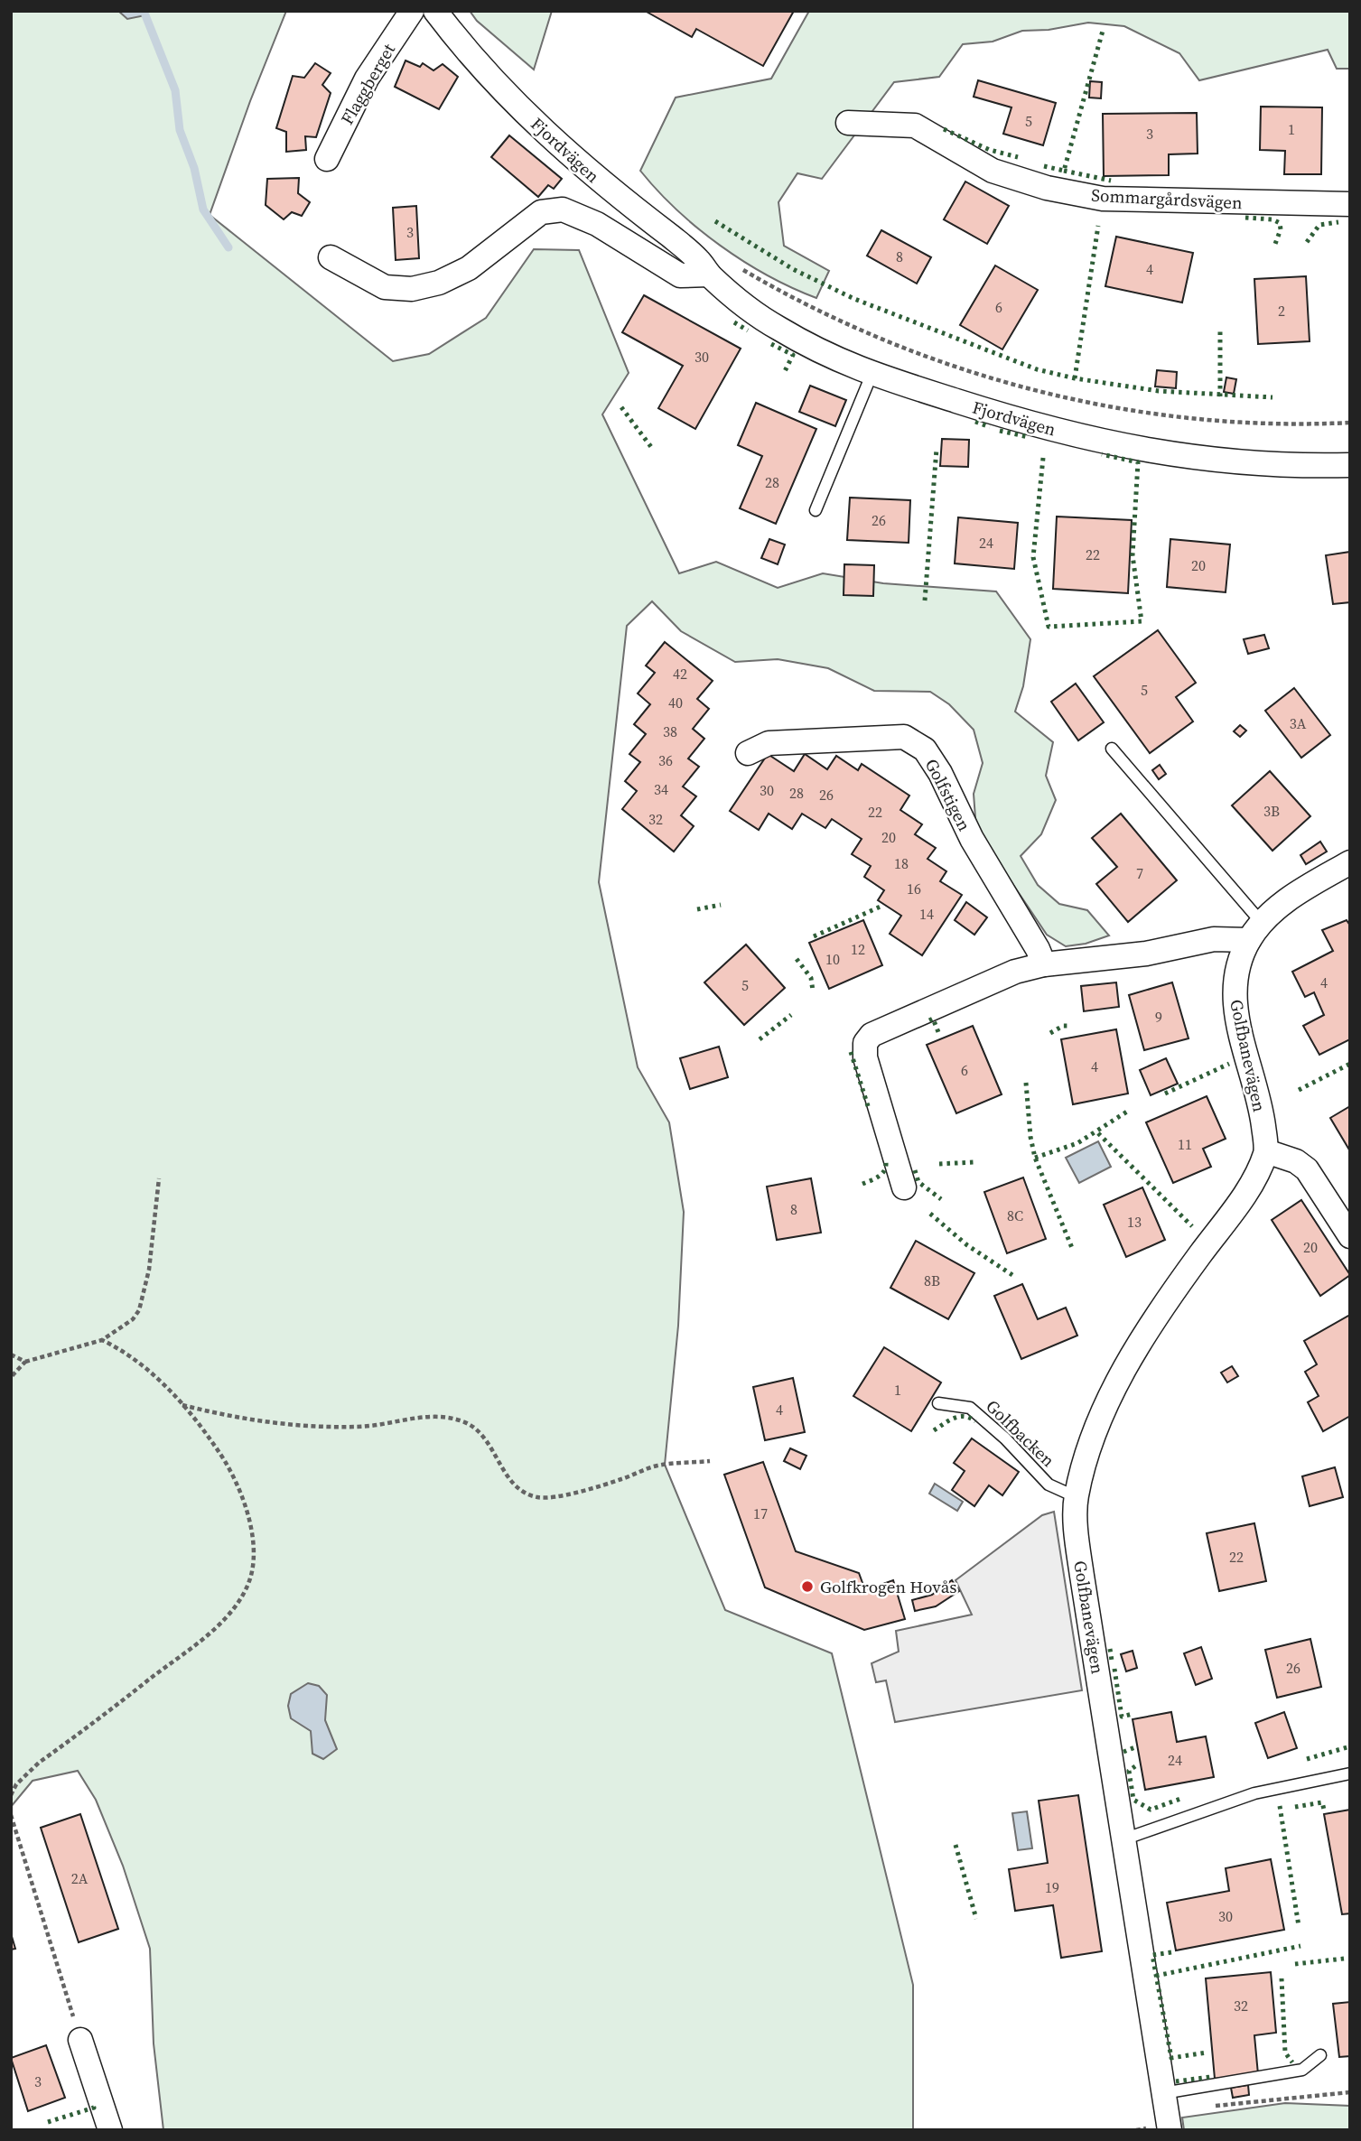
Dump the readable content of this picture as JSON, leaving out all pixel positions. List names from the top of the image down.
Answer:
{
  "streets": {
    "street": [
      "Flaggberget",
      "Fjordvägen",
      "Sommargårdsvägen",
      "Golfstigen",
      "Golfbanevägen"
    ],
    "lane": ["Golfbacken"]
  },
  "crossings": [
    ["Golfbanevägen", "Golfbacken"]
  ],
  "places": ["Golfkrogen Hovås"],
  "house_numbers": [
    "5",
    "1",
    "3",
    "3",
    "8",
    "4",
    "6",
    "2",
    "30",
    "28",
    "26",
    "24",
    "22",
    "20",
    "42",
    "5",
    "40",
    "3A",
    "38",
    "36",
    "34",
    "30",
    "28",
    "26",
    "3B",
    "22",
    "32",
    "20",
    "18",
    "7",
    "16",
    "14",
    "12",
    "10",
    "4",
    "5",
    "9",
    "4",
    "6",
    "11",
    "8",
    "8C",
    "13",
    "20",
    "8B",
    "1",
    "4",
    "17",
    "22",
    "26",
    "24",
    "2A",
    "19",
    "30",
    "32",
    "3"
  ]
}
